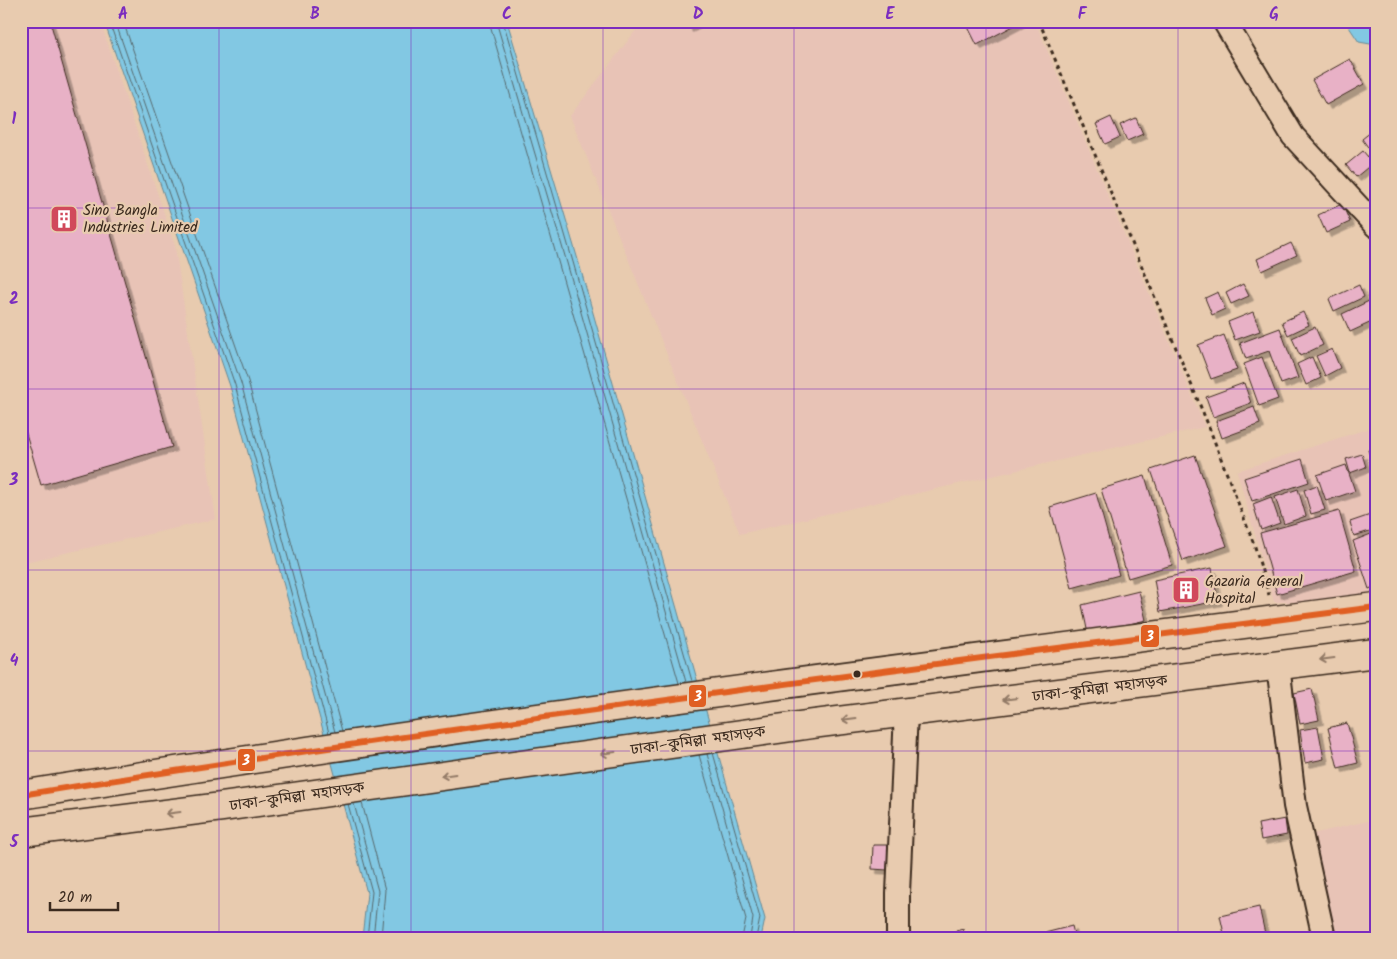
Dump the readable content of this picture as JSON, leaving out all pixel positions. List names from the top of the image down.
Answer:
{
  "streets": {
    "highway": ["ঢাকা–কুমিল্লা মহাসড়ক"]
  },
  "places": {
    "building": ["Sino Bangla Industries Limited", "Gazaria General Hospital"]
  },
  "lines": ["transit line 3"],
  "scale_bar": "20 m",
  "grid": {
    "columns": [
      "A",
      "B",
      "C",
      "D",
      "E",
      "F",
      "G"
    ],
    "rows": [
      "1",
      "2",
      "3",
      "4",
      "5"
    ]
  }
}
